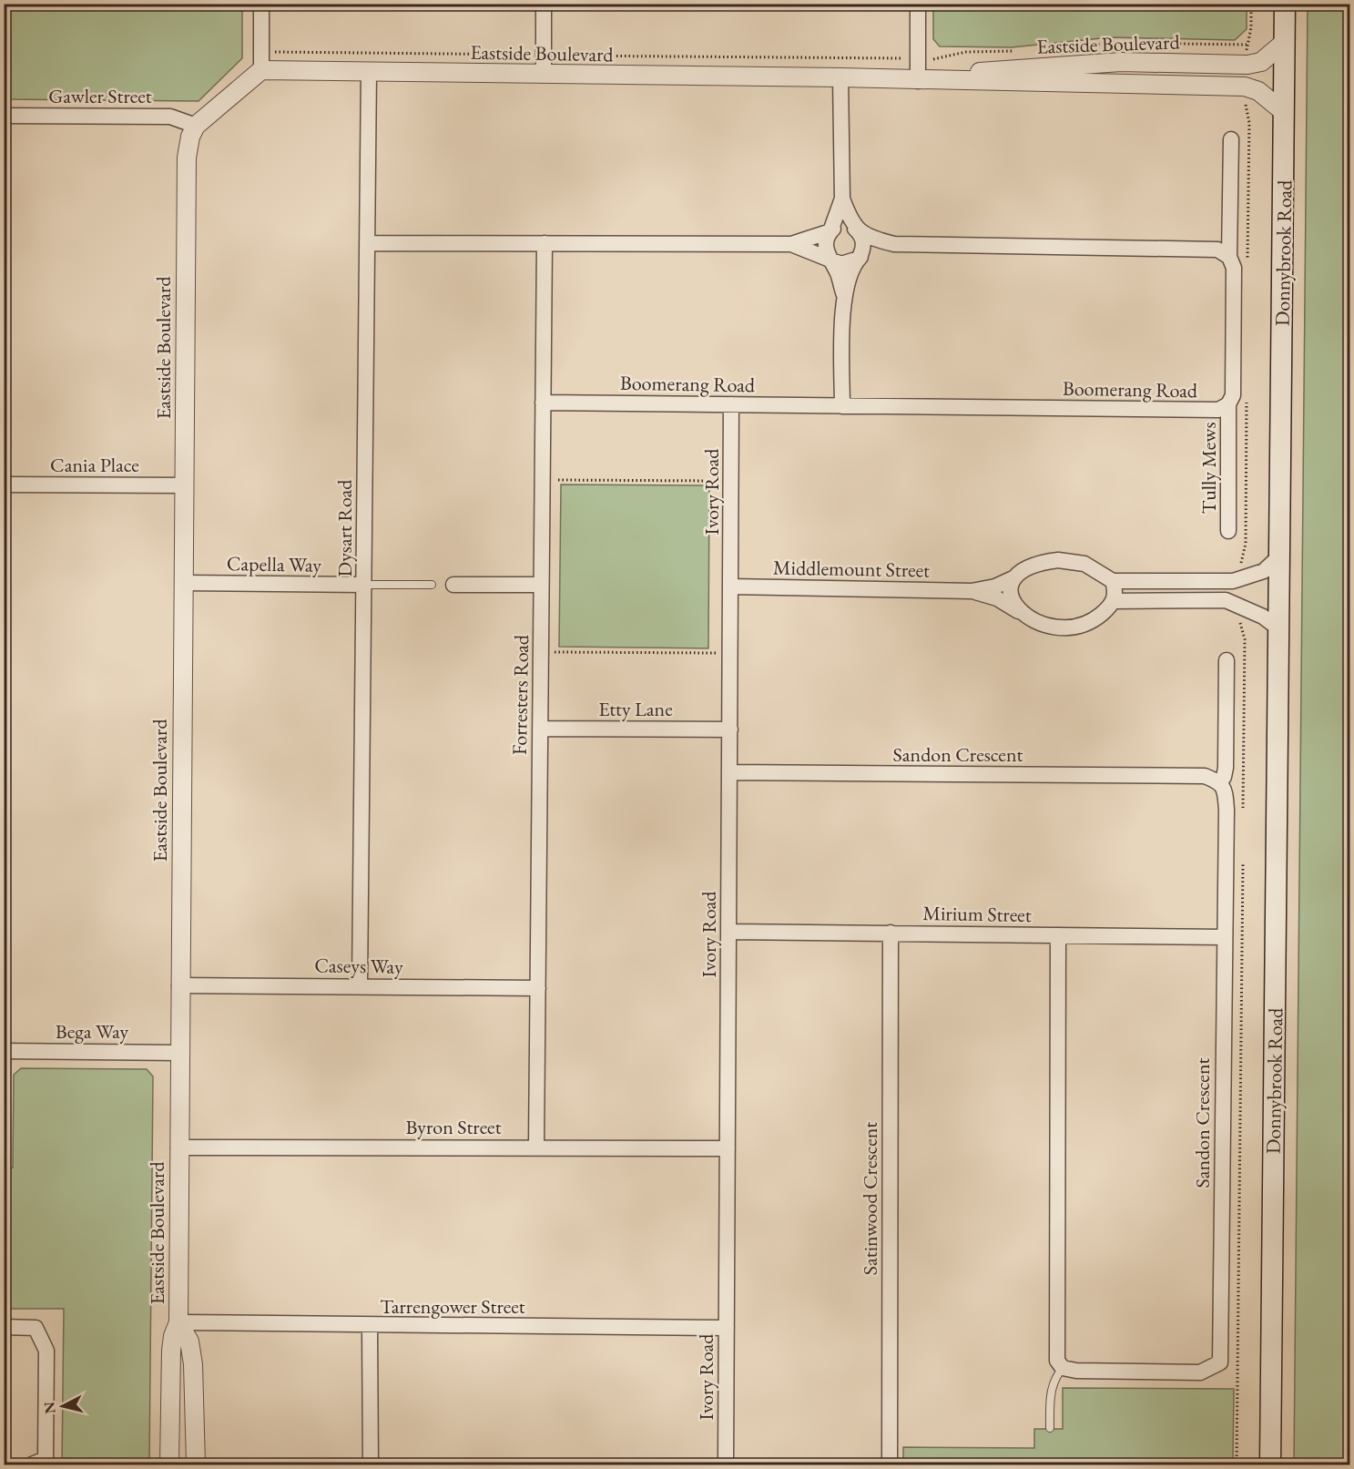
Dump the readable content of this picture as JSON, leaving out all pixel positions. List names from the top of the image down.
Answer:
{
  "streets": {
    "main road": ["Donnybrook Road"],
    "street": [
      "Eastside Boulevard",
      "Gawler Street",
      "Boomerang Road",
      "Cania Place",
      "Tully Mews",
      "Ivory Road",
      "Dysart Road",
      "Capella Way",
      "Middlemount Street",
      "Forresters Road",
      "Etty Lane",
      "Sandon Crescent",
      "Mirium Street",
      "Caseys Way",
      "Bega Way",
      "Byron Street",
      "Satinwood Crescent",
      "Tarrengower Street"
    ]
  },
  "crossings": [
    ["Eastside Boulevard", "Gawler Street"],
    ["Eastside Boulevard", "Donnybrook Road"],
    ["Eastside Boulevard", "Cania Place"],
    ["Eastside Boulevard", "Dysart Road"],
    ["Eastside Boulevard", "Capella Way"],
    ["Eastside Boulevard", "Caseys Way"],
    ["Eastside Boulevard", "Bega Way"],
    ["Eastside Boulevard", "Byron Street"],
    ["Eastside Boulevard", "Tarrengower Street"],
    ["Boomerang Road", "Tully Mews"],
    ["Boomerang Road", "Ivory Road"],
    ["Boomerang Road", "Forresters Road"],
    ["Ivory Road", "Middlemount Street"],
    ["Ivory Road", "Etty Lane"],
    ["Ivory Road", "Sandon Crescent"],
    ["Ivory Road", "Mirium Street"],
    ["Ivory Road", "Byron Street"],
    ["Ivory Road", "Tarrengower Street"],
    ["Dysart Road", "Capella Way"],
    ["Dysart Road", "Caseys Way"],
    ["Forresters Road", "Etty Lane"],
    ["Forresters Road", "Caseys Way"],
    ["Forresters Road", "Byron Street"],
    ["Sandon Crescent", "Mirium Street"],
    ["Mirium Street", "Satinwood Crescent"]
  ],
  "north": "left"
}
